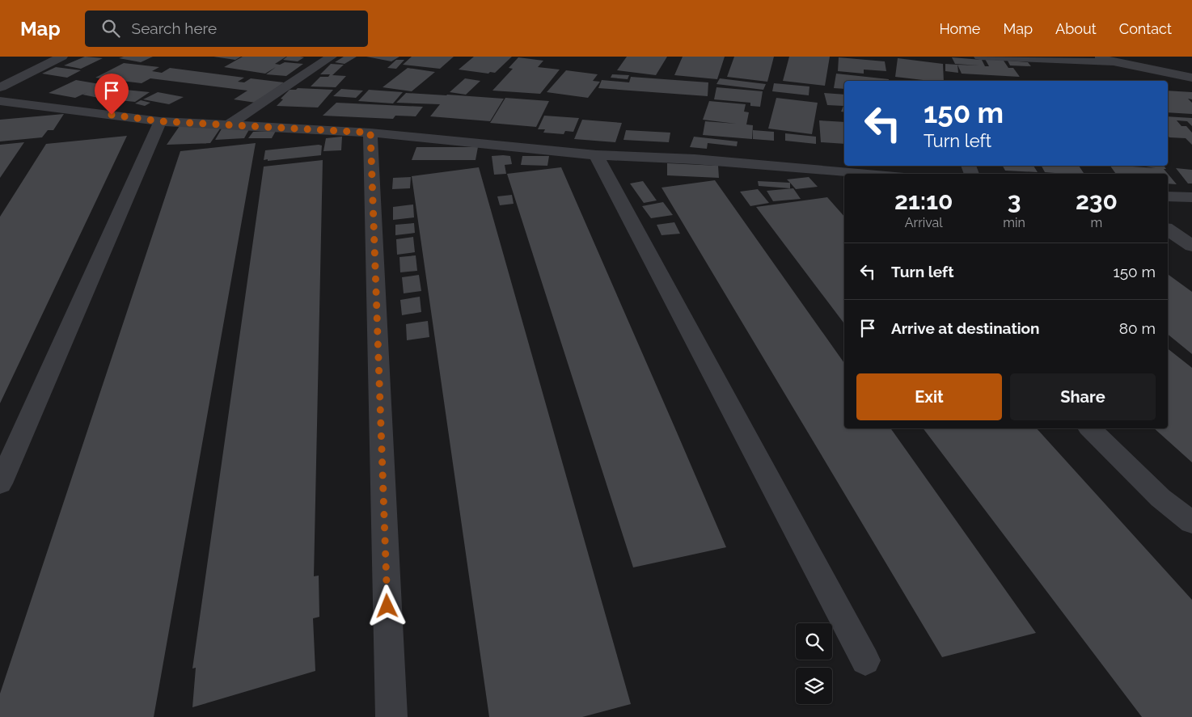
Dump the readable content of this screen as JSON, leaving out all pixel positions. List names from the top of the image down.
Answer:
{
  "page": {
    "header": "Map",
    "search": "Search here",
    "nav": [
      "Home",
      "Map",
      "About",
      "Contact"
    ],
    "turn": ["150 m", "Turn left"],
    "eta": [
      "21:10",
      "Arrival",
      "3",
      "min",
      "230",
      "m"
    ],
    "list": [
      {
        "name": "Turn left",
        "value": "150 m"
      },
      {
        "name": "Arrive at destination",
        "value": "80 m"
      }
    ],
    "buttons": ["Exit", "Share"]
  }
}
